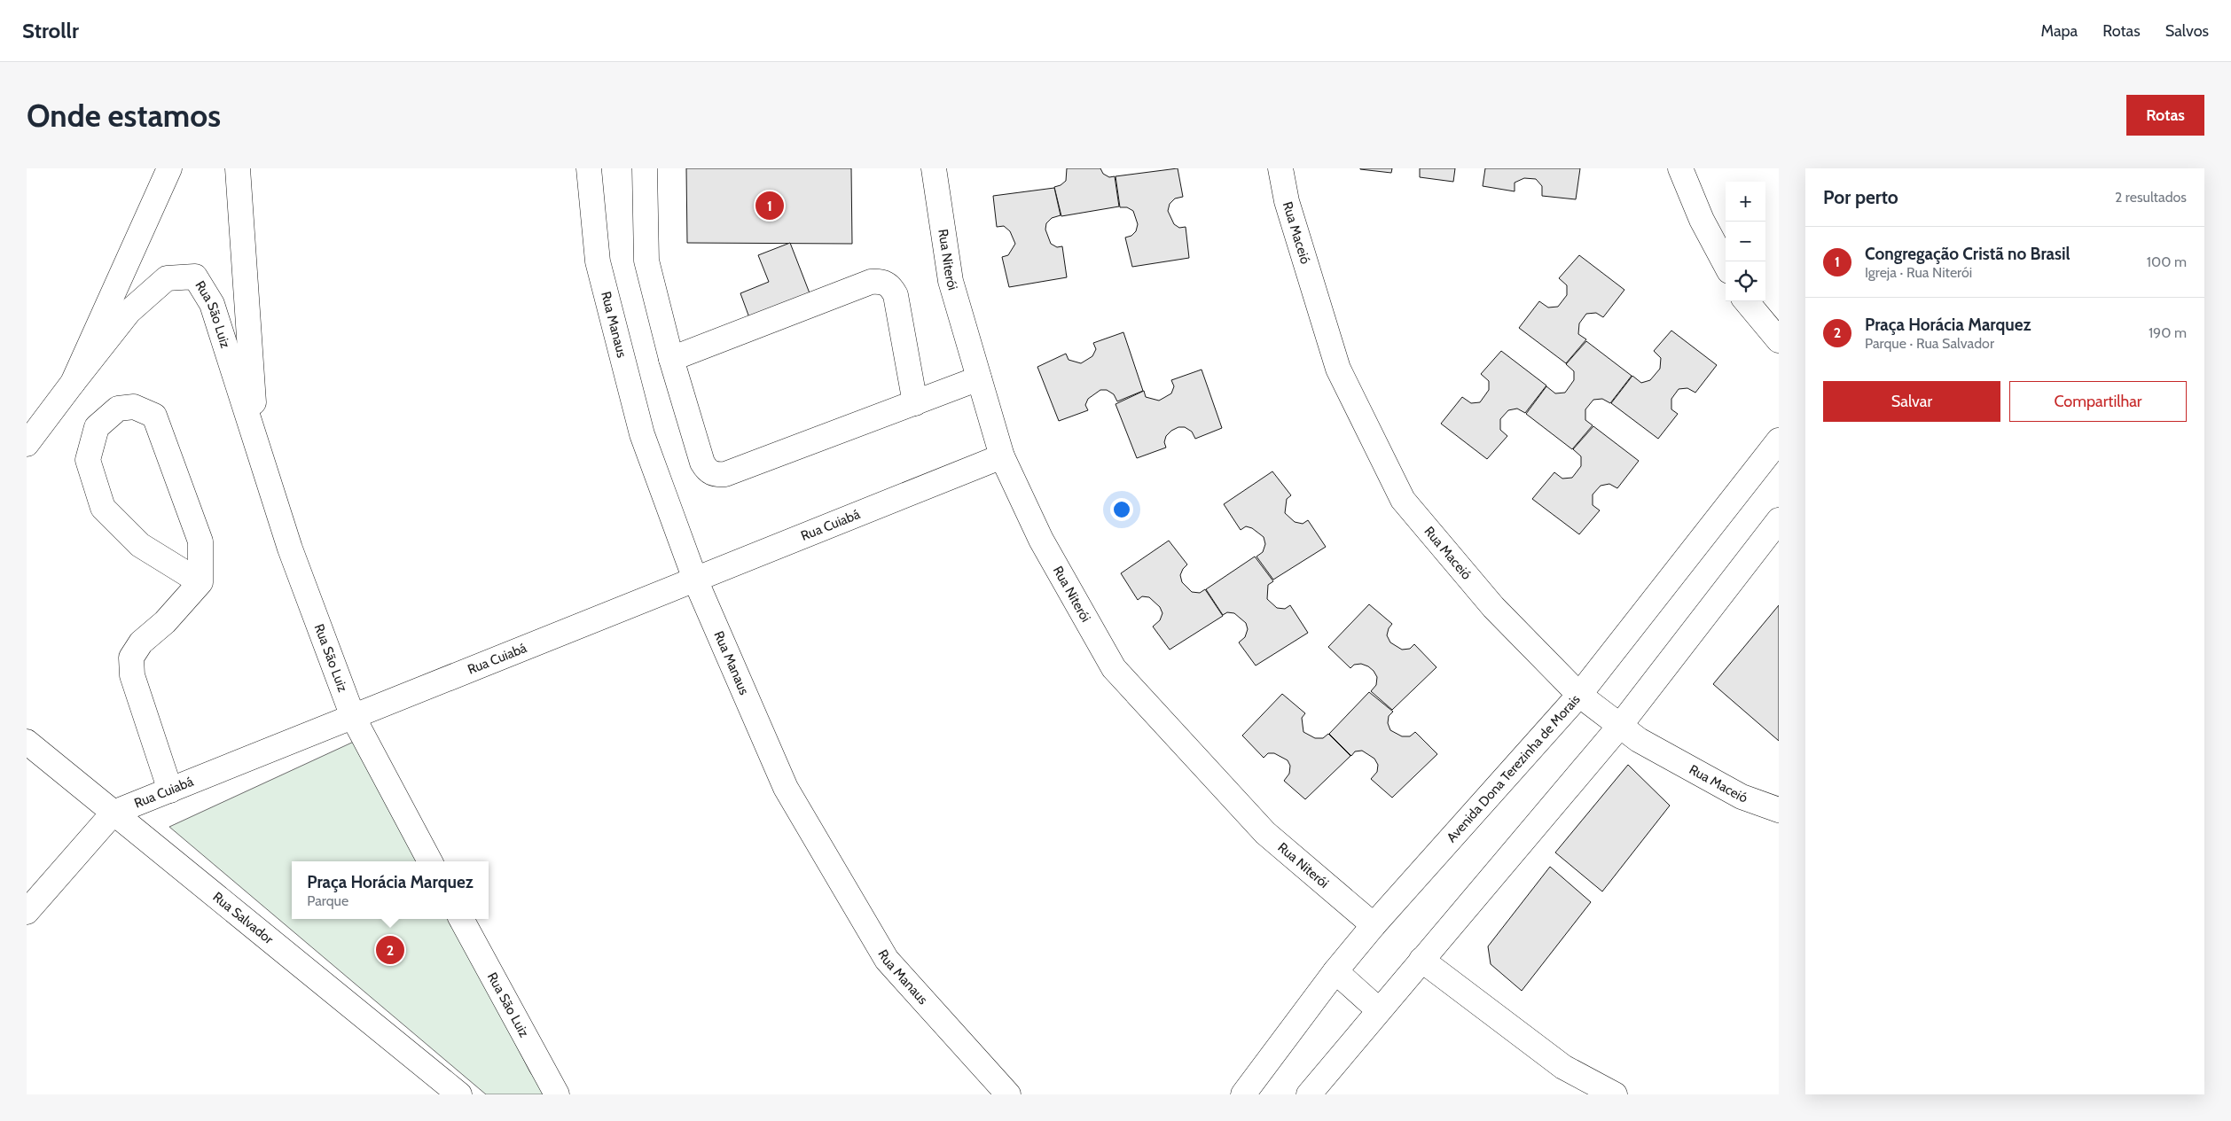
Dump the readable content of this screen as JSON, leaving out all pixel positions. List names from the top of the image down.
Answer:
{
  "streets": {
    "street": [
      "Rua Maceió",
      "Rua Niterói",
      "Rua São Luiz",
      "Rua Manaus",
      "Rua Cuiabá",
      "Avenida Dona Terezinha de Morais",
      "Rua Salvador"
    ]
  },
  "crossings": [
    ["Rua Maceió", "Avenida Dona Terezinha de Morais"],
    ["Rua Niterói", "Rua Cuiabá"],
    ["Rua Niterói", "Avenida Dona Terezinha de Morais"],
    ["Rua São Luiz", "Rua Cuiabá"],
    ["Rua Manaus", "Rua Cuiabá"],
    ["Rua Cuiabá", "Rua Salvador"]
  ],
  "page": {
    "header": "Strollr",
    "nav": ["Mapa", "Rotas", "Salvos"],
    "buttons": [
      "Rotas",
      ["Salvar", "Compartilhar"]
    ],
    "title": "Onde estamos",
    "heading": ["Por perto", "2 resultados"],
    "map_buttons": ["+", "−"],
    "pins": ["1", "2"],
    "list": [
      {
        "mark": "1",
        "name": "Congregação Cristã no Brasil",
        "note": "Igreja · Rua Niterói",
        "value": "100 m"
      },
      {
        "mark": "2",
        "name": "Praça Horácia Marquez",
        "note": "Parque · Rua Salvador",
        "value": "190 m"
      }
    ],
    "popup": ["Praça Horácia Marquez", "Parque"]
  }
}
